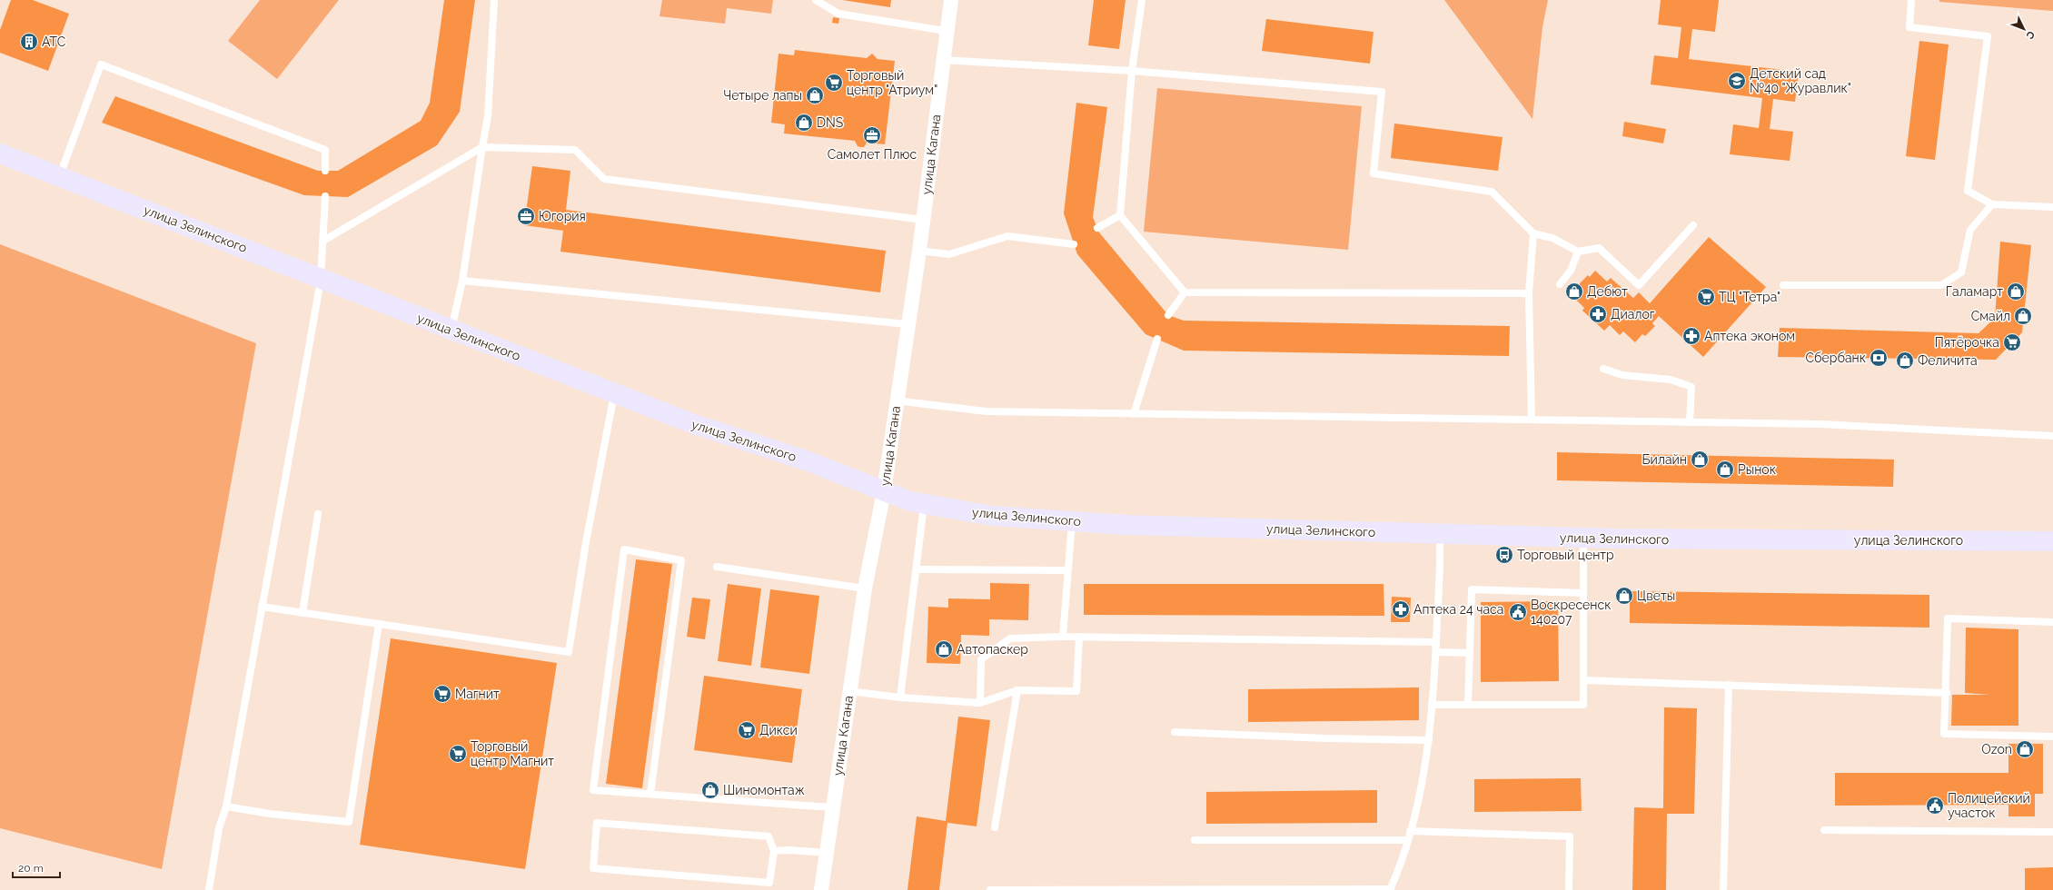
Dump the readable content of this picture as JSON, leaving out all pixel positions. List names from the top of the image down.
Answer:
{
  "streets": {
    "street": ["улица Кагана", "улица Зелинского"]
  },
  "crossings": [
    ["улица Кагана", "улица Зелинского"]
  ],
  "places": {
    "building": ["АТС"],
    "school or university": ["Детский сад №40 \"Журавлик\""],
    "supermarket": [
      "Торговый центр \"Атриум\"",
      "ТЦ \"Тетра\"",
      "Пятёрочка",
      "Магнит",
      "Дикси",
      "Торговый центр Магнит"
    ],
    "shop": [
      "Четыре лапы",
      "DNS",
      "Дебют",
      "Галамарт",
      "Смайл",
      "Феличита",
      "Билайн",
      "Рынок",
      "Цветы",
      "Автопаскер",
      "Ozon",
      "Шиномонтаж"
    ],
    "office": ["Самолет Плюс", "Югория"],
    "pharmacy": ["Диалог", "Аптека эконом", "Аптека 24 часа"],
    "bank": ["Сбербанк"],
    "bus stop": ["Торговый центр"],
    "public building": ["Воскресенск 140207", "Полицейский участок"]
  },
  "scale_bar": "20 m",
  "north": "bottom right"
}
